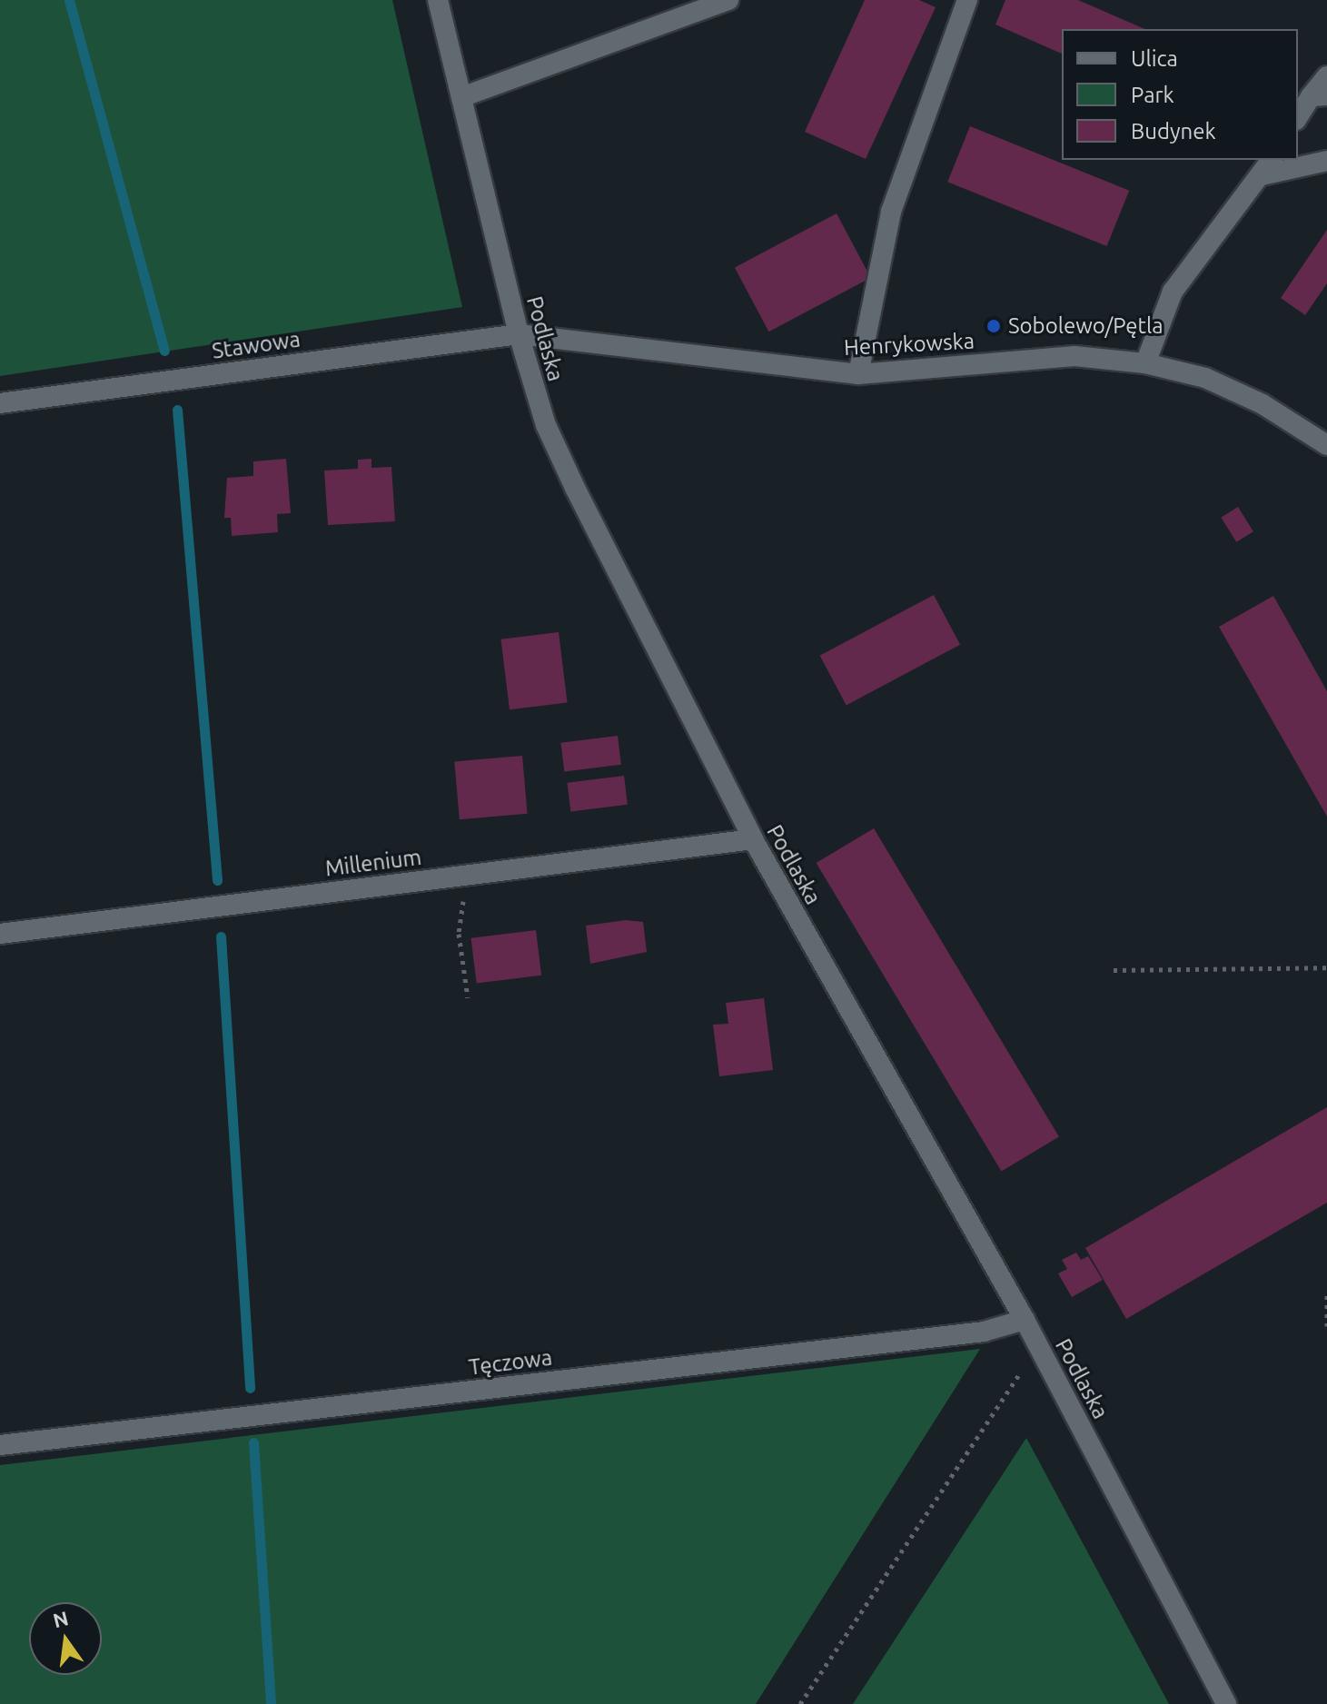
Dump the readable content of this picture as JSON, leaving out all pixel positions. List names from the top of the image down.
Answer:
{
  "streets": {
    "street": [
      "Podlaska",
      "Henrykowska",
      "Stawowa",
      "Millenium",
      "Tęczowa"
    ]
  },
  "crossings": [
    ["Podlaska", "Henrykowska"],
    ["Podlaska", "Stawowa"],
    ["Podlaska", "Millenium"],
    ["Podlaska", "Tęczowa"],
    ["Henrykowska", "Stawowa"]
  ],
  "places": ["Sobolewo/Pętla"],
  "legend": ["Ulica", "Park", "Budynek"],
  "north": "top"
}
